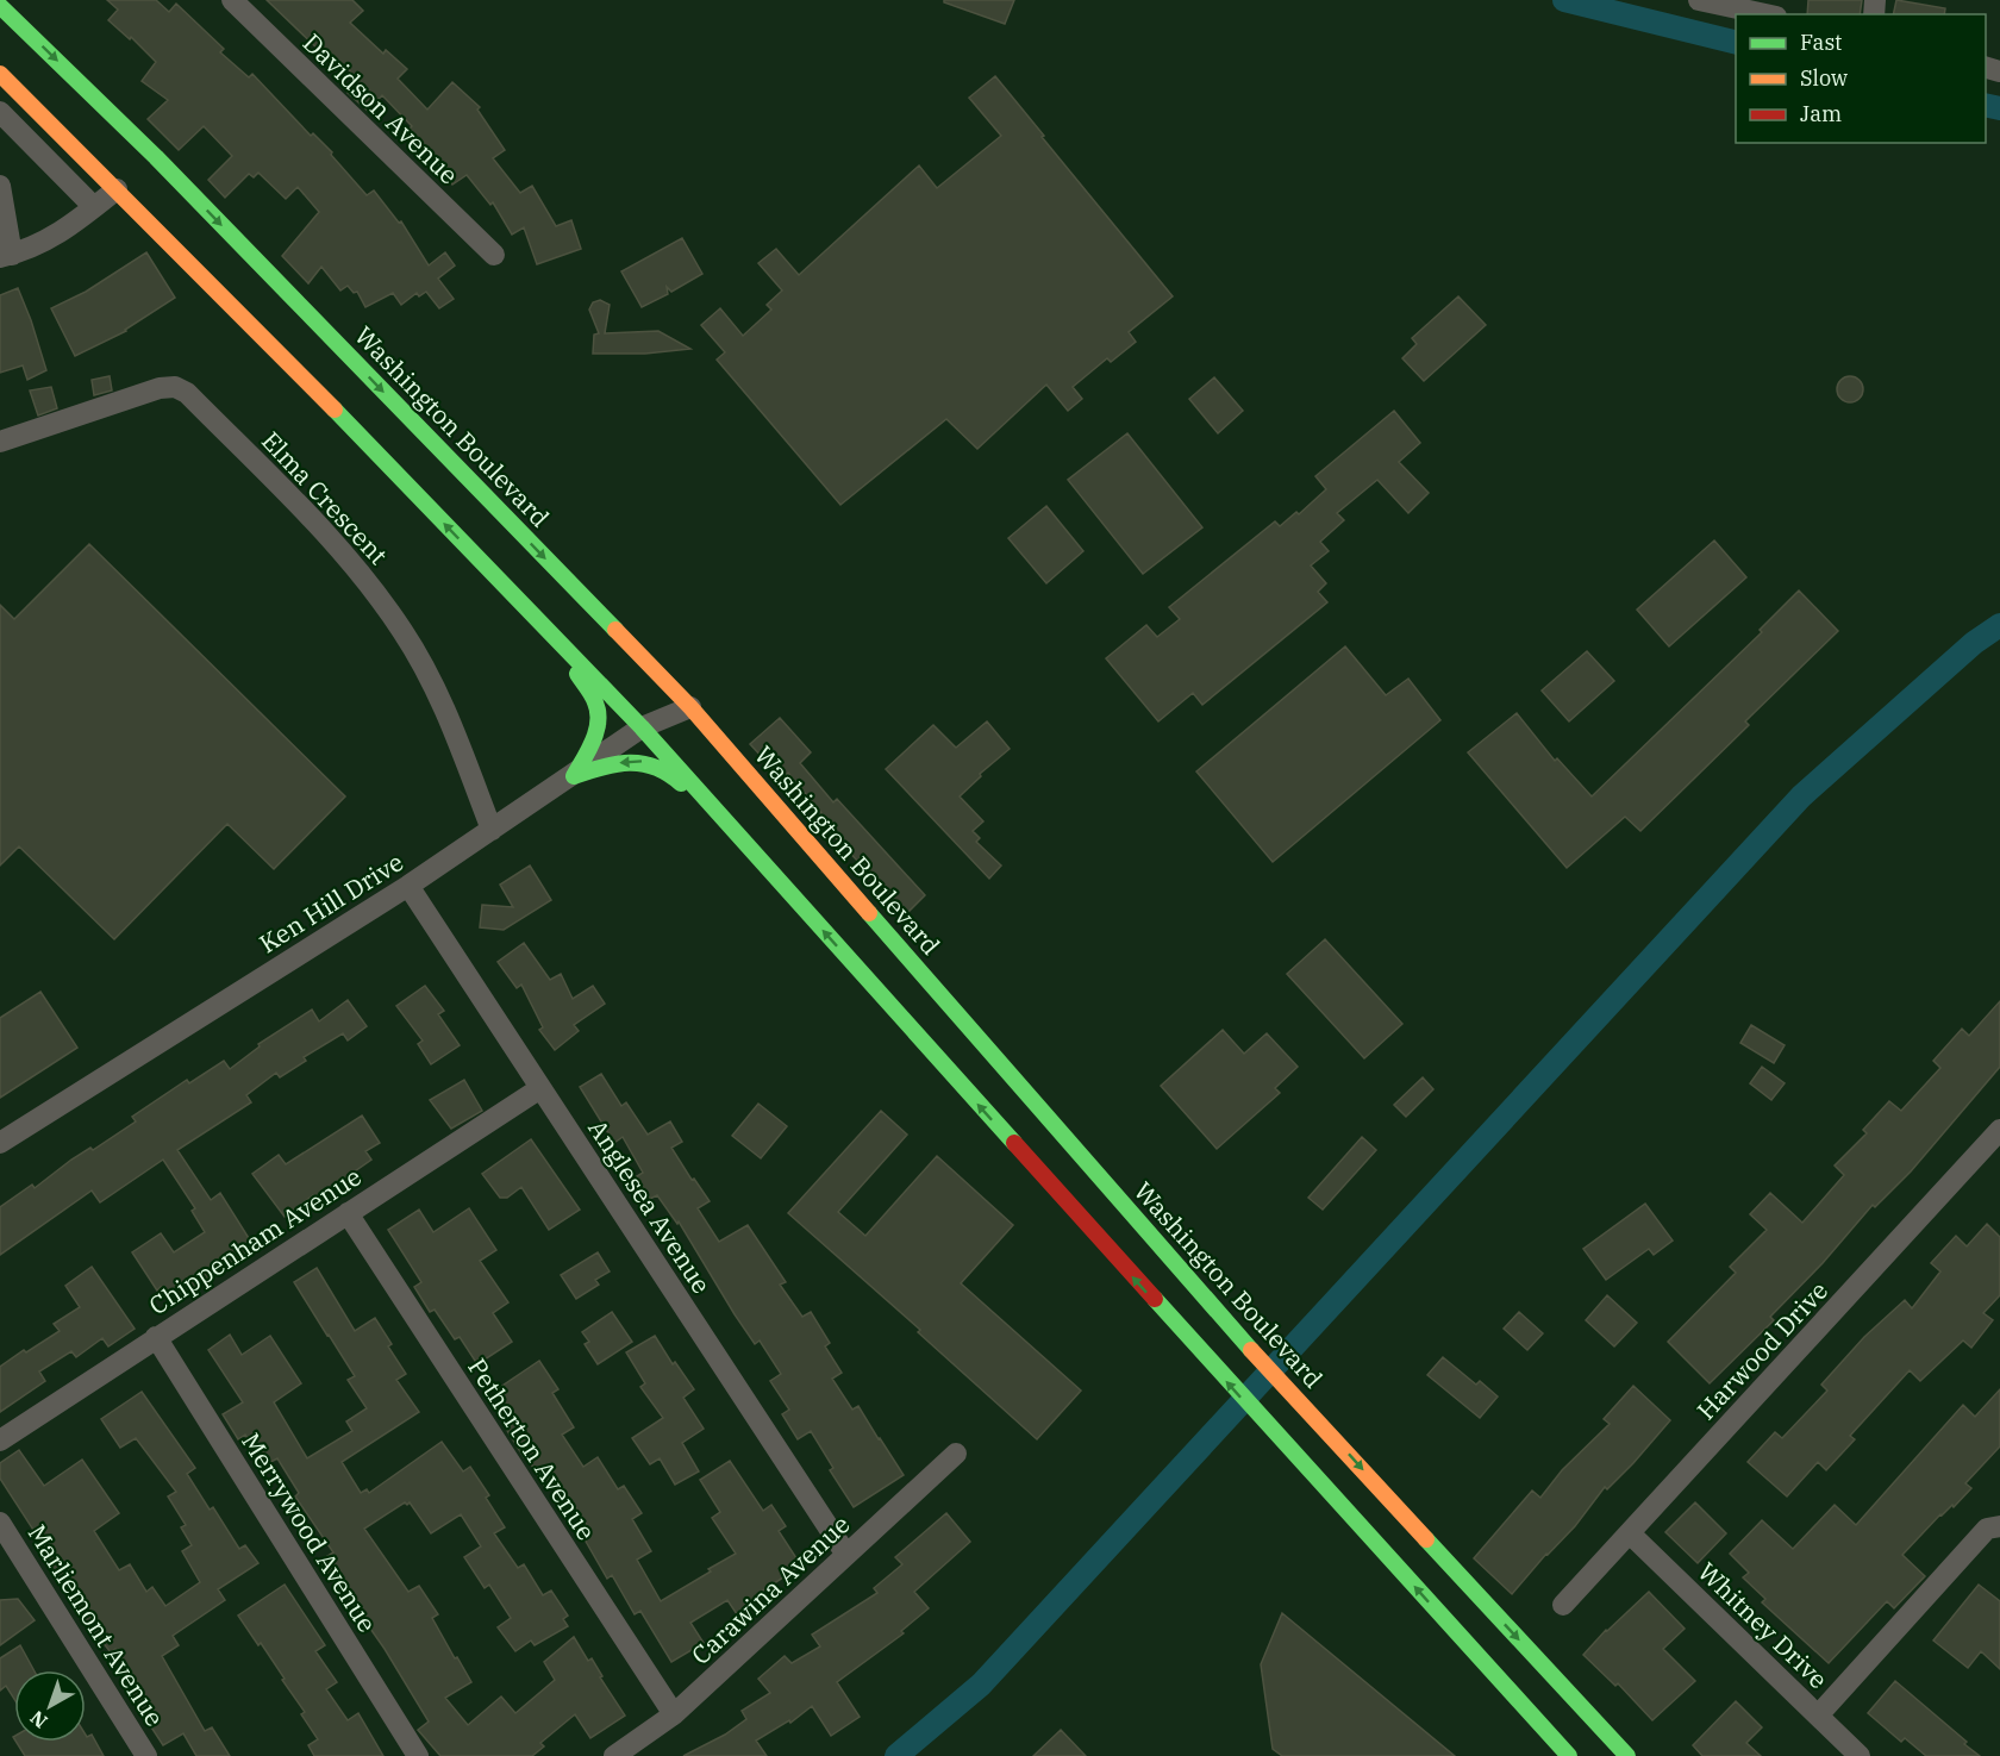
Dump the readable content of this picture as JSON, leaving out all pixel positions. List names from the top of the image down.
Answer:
{
  "streets": {
    "highway": ["Washington Boulevard"],
    "street": [
      "Davidson Avenue",
      "Elma Crescent",
      "Ken Hill Drive",
      "Anglesea Avenue",
      "Chippenham Avenue",
      "Harwood Drive",
      "Petherton Avenue",
      "Merrywood Avenue",
      "Carawina Avenue",
      "Marliemont Avenue",
      "Whitney Drive"
    ]
  },
  "crossings": [
    ["Washington Boulevard", "Ken Hill Drive"],
    ["Elma Crescent", "Ken Hill Drive"],
    ["Ken Hill Drive", "Anglesea Avenue"],
    ["Anglesea Avenue", "Chippenham Avenue"],
    ["Anglesea Avenue", "Carawina Avenue"],
    ["Chippenham Avenue", "Petherton Avenue"],
    ["Chippenham Avenue", "Merrywood Avenue"],
    ["Harwood Drive", "Whitney Drive"],
    ["Petherton Avenue", "Carawina Avenue"]
  ],
  "legend": ["Fast", "Slow", "Jam"],
  "north": "bottom left"
}
